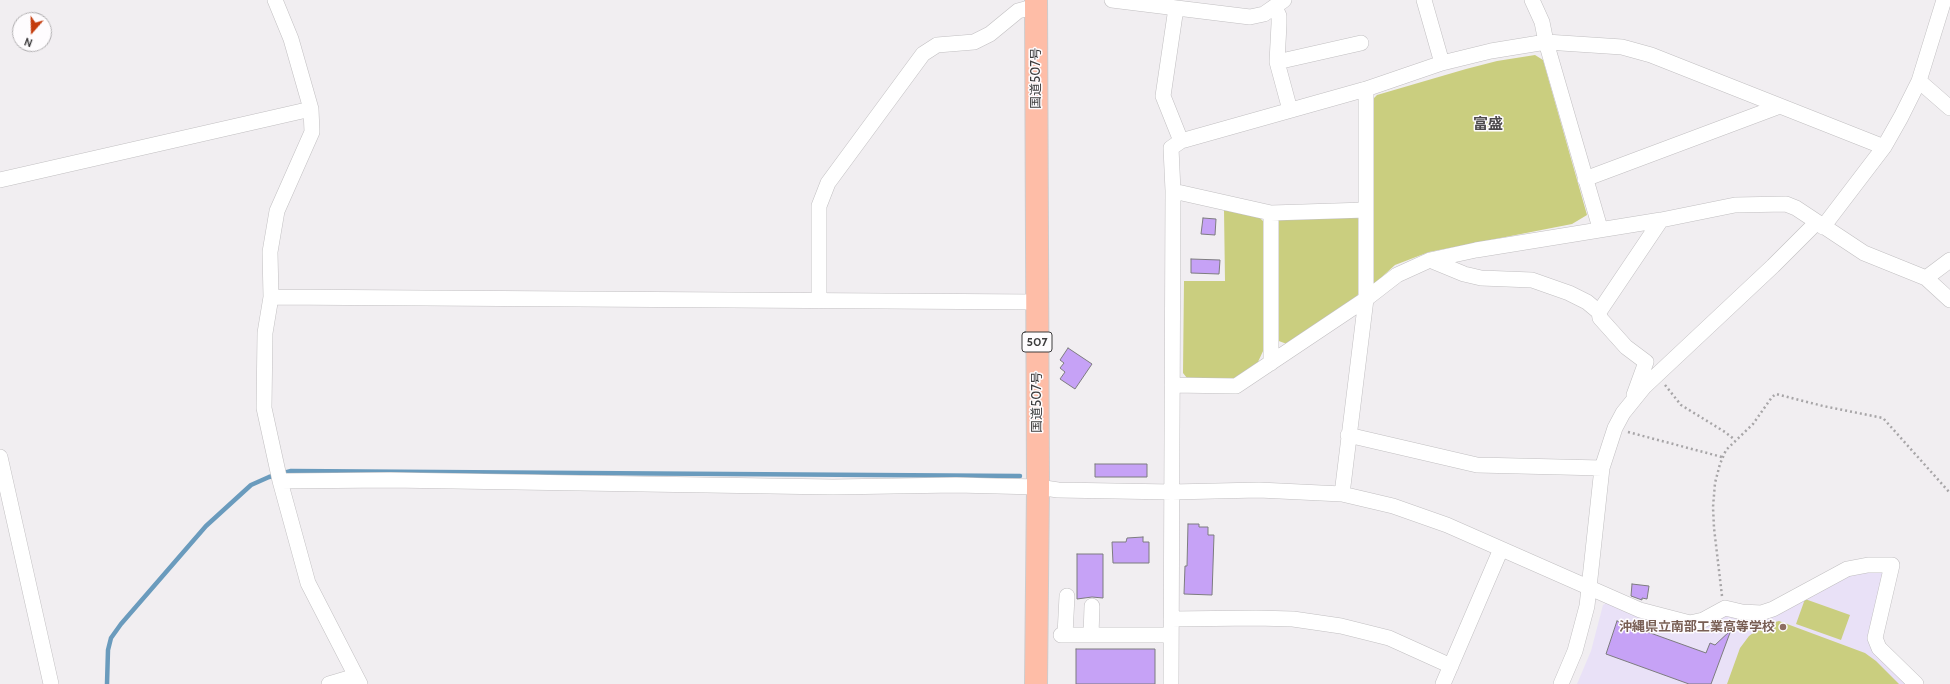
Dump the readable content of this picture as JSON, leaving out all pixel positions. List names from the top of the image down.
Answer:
{
  "streets": {
    "highway": ["国道507号", "507"]
  },
  "districts": ["富盛"],
  "places": ["沖縄県立南部工業高等学校"],
  "north": "bottom"
}
